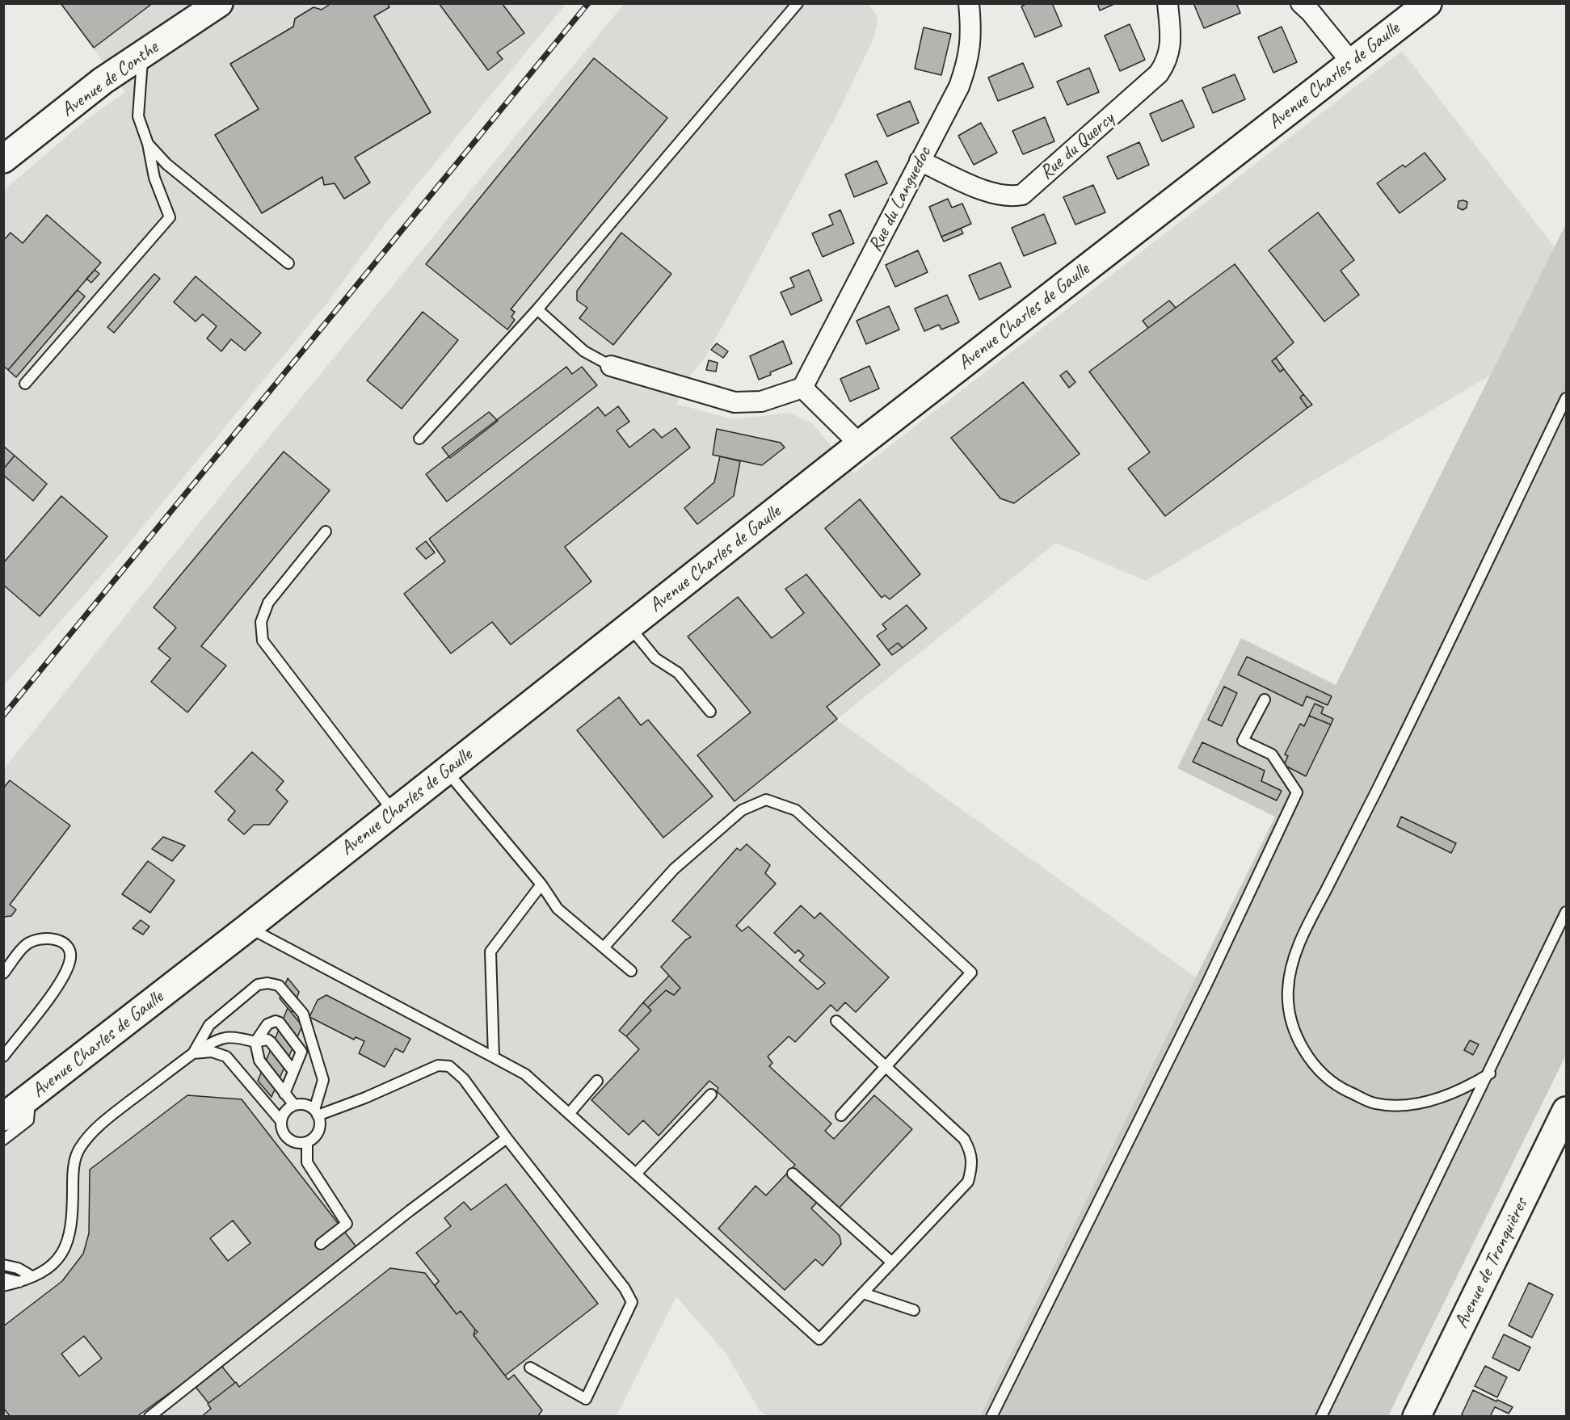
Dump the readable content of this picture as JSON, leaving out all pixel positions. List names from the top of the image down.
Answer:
{
  "streets": {
    "main road": ["Avenue Charles de Gaulle", "Avenue de Conthe", "Avenue de Tronquières"],
    "street": ["Rue du Quercy", "Rue du Languedoc"]
  },
  "crossings": [
    ["Rue du Quercy", "Rue du Languedoc"]
  ]
}
